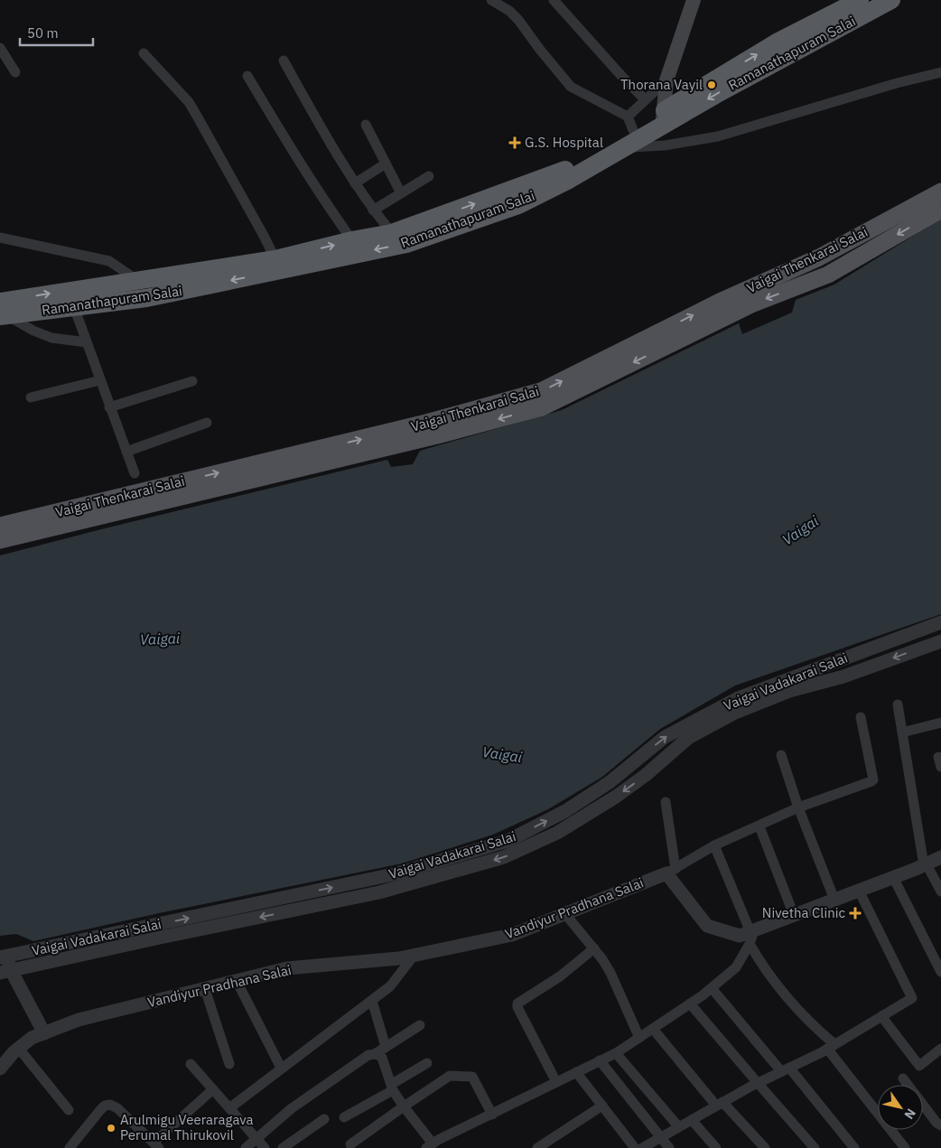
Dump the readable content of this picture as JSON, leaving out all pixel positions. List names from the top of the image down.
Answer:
{
  "streets": {
    "highway": ["Ramanathapuram Salai"],
    "main road": ["Vaigai Thenkarai Salai"],
    "street": ["Vaigai Vadakarai Salai", "Vandiyur Pradhana Salai"]
  },
  "water": ["Vaigai"],
  "places": {
    "other": ["Thorana Vayil", "Arulmigu Veeraragava Perumal Thirukovil"],
    "health": ["G.S. Hospital", "Nivetha Clinic"]
  },
  "scale_bar": "50 m",
  "north": "bottom right"
}
